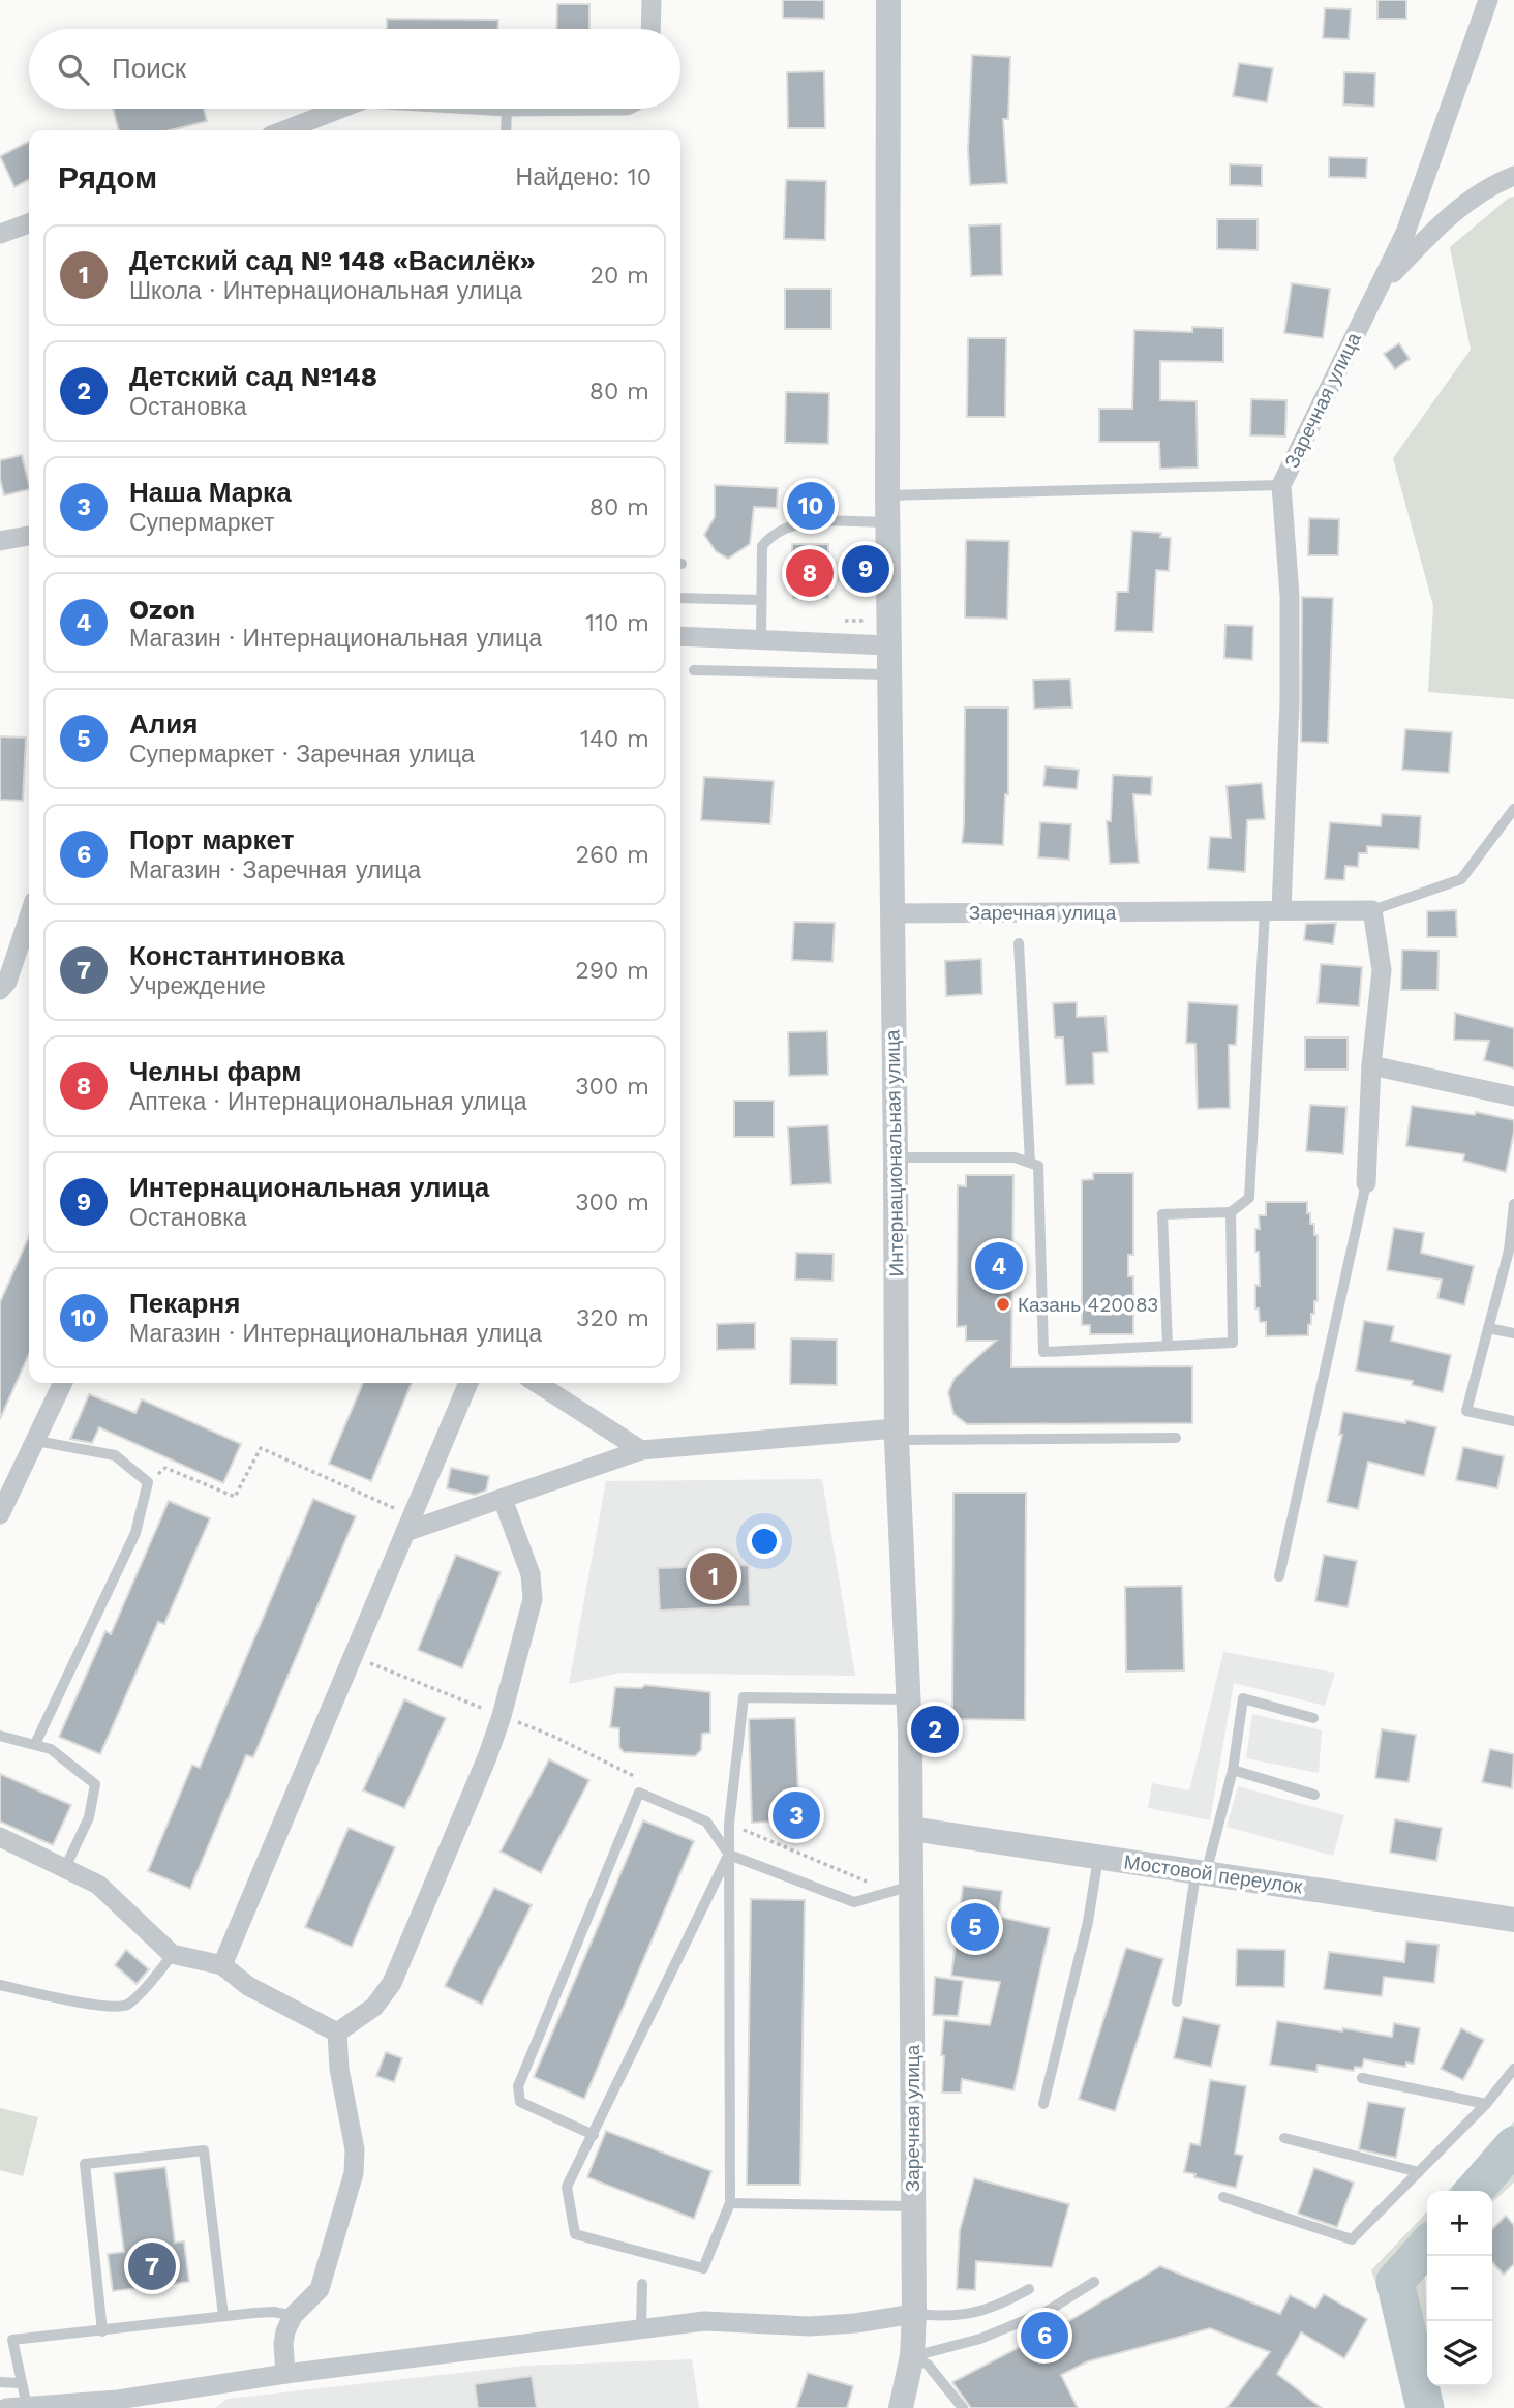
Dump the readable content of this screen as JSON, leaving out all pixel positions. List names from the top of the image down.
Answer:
{
  "streets": {
    "street": ["Заречная улица", "Интернациональная улица", "Мостовой переулок"]
  },
  "crossings": [
    ["Заречная улица", "Интернациональная улица"],
    ["Заречная улица", "Мостовой переулок"],
    ["Интернациональная улица", "Мостовой переулок"]
  ],
  "places": ["Казань 420083"],
  "page": {
    "search": "Поиск",
    "heading": ["Рядом", "Найдено: 10"],
    "list": [
      {
        "mark": "1",
        "name": "Детский сад № 148 «Василёк»",
        "note": "Школа · Интернациональная улица",
        "value": "20 m"
      },
      {
        "mark": "2",
        "name": "Детский сад №148",
        "note": "Остановка",
        "value": "80 m"
      },
      {
        "mark": "3",
        "name": "Наша Марка",
        "note": "Супермаркет",
        "value": "80 m"
      },
      {
        "mark": "4",
        "name": "Ozon",
        "note": "Магазин · Интернациональная улица",
        "value": "110 m"
      },
      {
        "mark": "5",
        "name": "Алия",
        "note": "Супермаркет · Заречная улица",
        "value": "140 m"
      },
      {
        "mark": "6",
        "name": "Порт маркет",
        "note": "Магазин · Заречная улица",
        "value": "260 m"
      },
      {
        "mark": "7",
        "name": "Константиновка",
        "note": "Учреждение",
        "value": "290 m"
      },
      {
        "mark": "8",
        "name": "Челны фарм",
        "note": "Аптека · Интернациональная улица",
        "value": "300 m"
      },
      {
        "mark": "9",
        "name": "Интернациональная улица",
        "note": "Остановка",
        "value": "300 m"
      },
      {
        "mark": "10",
        "name": "Пекарня",
        "note": "Магазин · Интернациональная улица",
        "value": "320 m"
      }
    ],
    "pins": [
      "10",
      "9",
      "8",
      "4",
      "1",
      "2",
      "3",
      "5",
      "7",
      "6"
    ],
    "map_buttons": ["+", "−"]
  }
}
